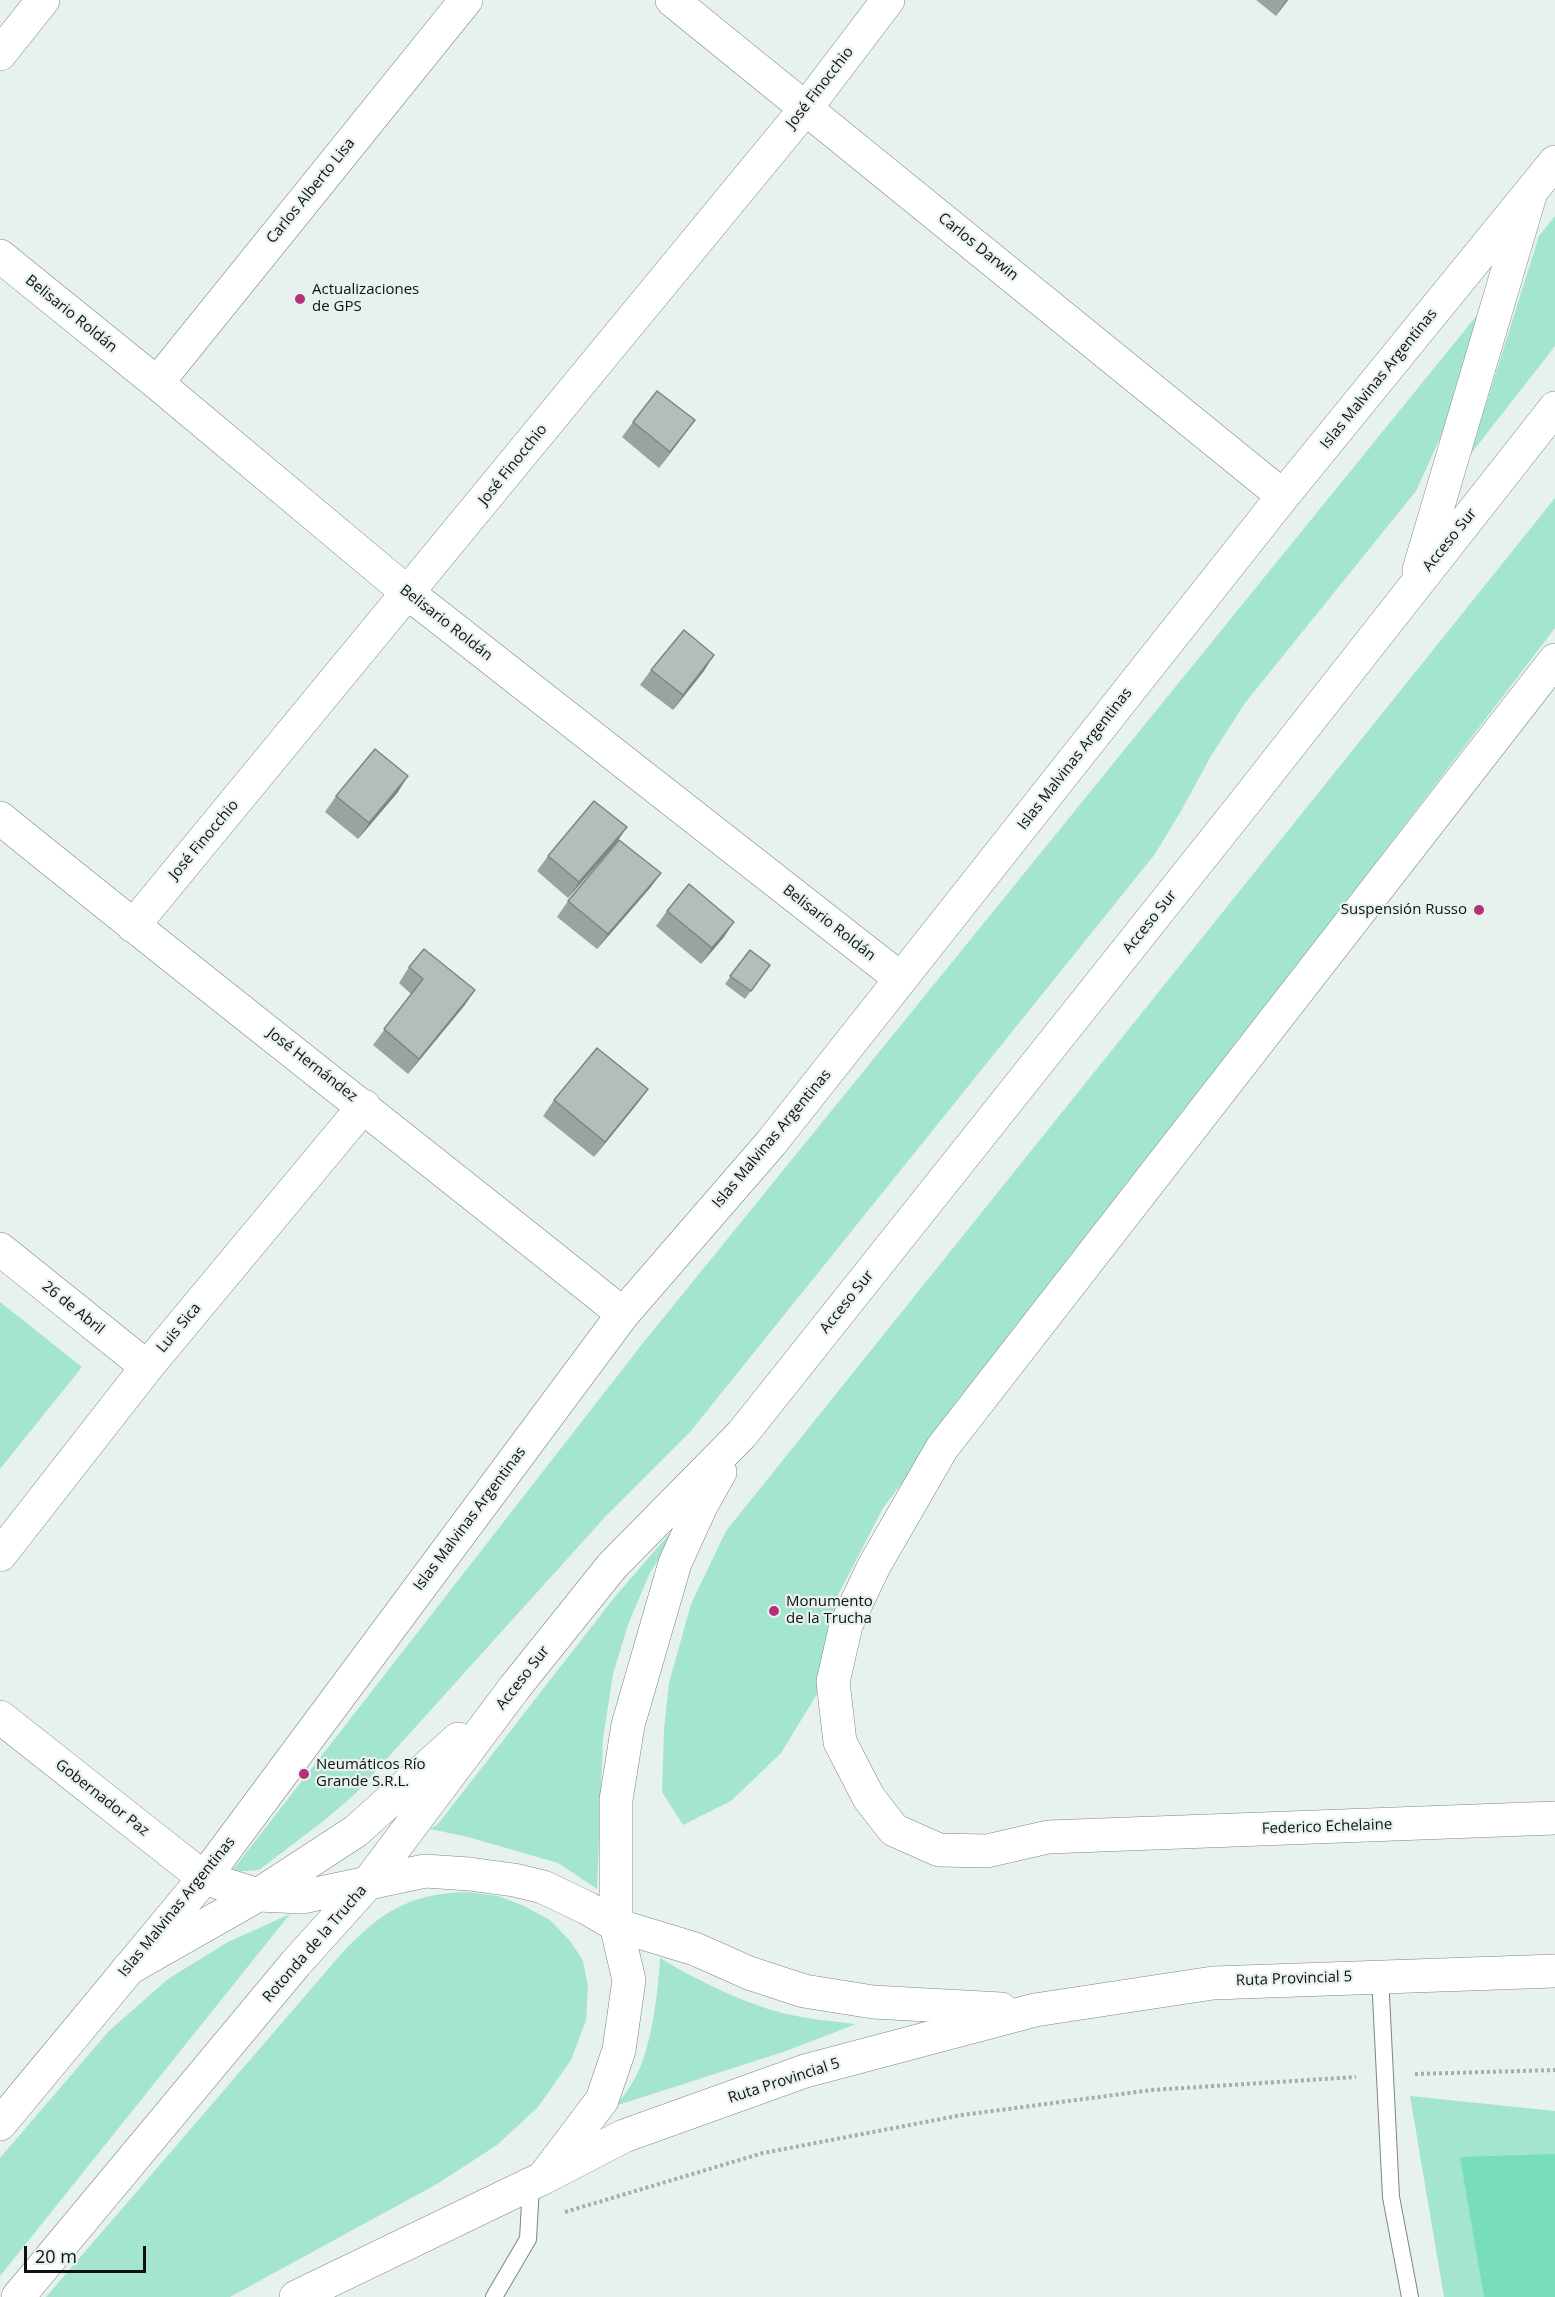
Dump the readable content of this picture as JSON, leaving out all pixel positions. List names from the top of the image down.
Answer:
{
  "streets": {
    "street": [
      "José Finocchio",
      "Carlos Alberto Lisa",
      "Carlos Darwin",
      "Belisario Roldán",
      "Islas Malvinas Argentinas",
      "Acceso Sur",
      "José Hernández",
      "26 de Abril",
      "Luis Sica",
      "Gobernador Paz",
      "Federico Echelaine",
      "Rotonda de la Trucha",
      "Ruta Provincial 5"
    ]
  },
  "crossings": [
    ["José Finocchio", "Carlos Darwin"],
    ["José Finocchio", "Belisario Roldán"],
    ["José Finocchio", "José Hernández"],
    ["Carlos Alberto Lisa", "Belisario Roldán"],
    ["Carlos Darwin", "Islas Malvinas Argentinas"],
    ["Belisario Roldán", "Islas Malvinas Argentinas"],
    ["Islas Malvinas Argentinas", "José Hernández"],
    ["Islas Malvinas Argentinas", "Gobernador Paz"],
    ["Acceso Sur", "Rotonda de la Trucha"],
    ["Acceso Sur", "Ruta Provincial 5"],
    ["José Hernández", "Luis Sica"],
    ["26 de Abril", "Luis Sica"],
    ["Rotonda de la Trucha", "Ruta Provincial 5"]
  ],
  "places": [
    "Actualizaciones de GPS",
    "Suspensión Russo",
    "Monumento de la Trucha",
    "Neumáticos Río Grande S.R.L."
  ],
  "scale_bar": "20 m"
}
